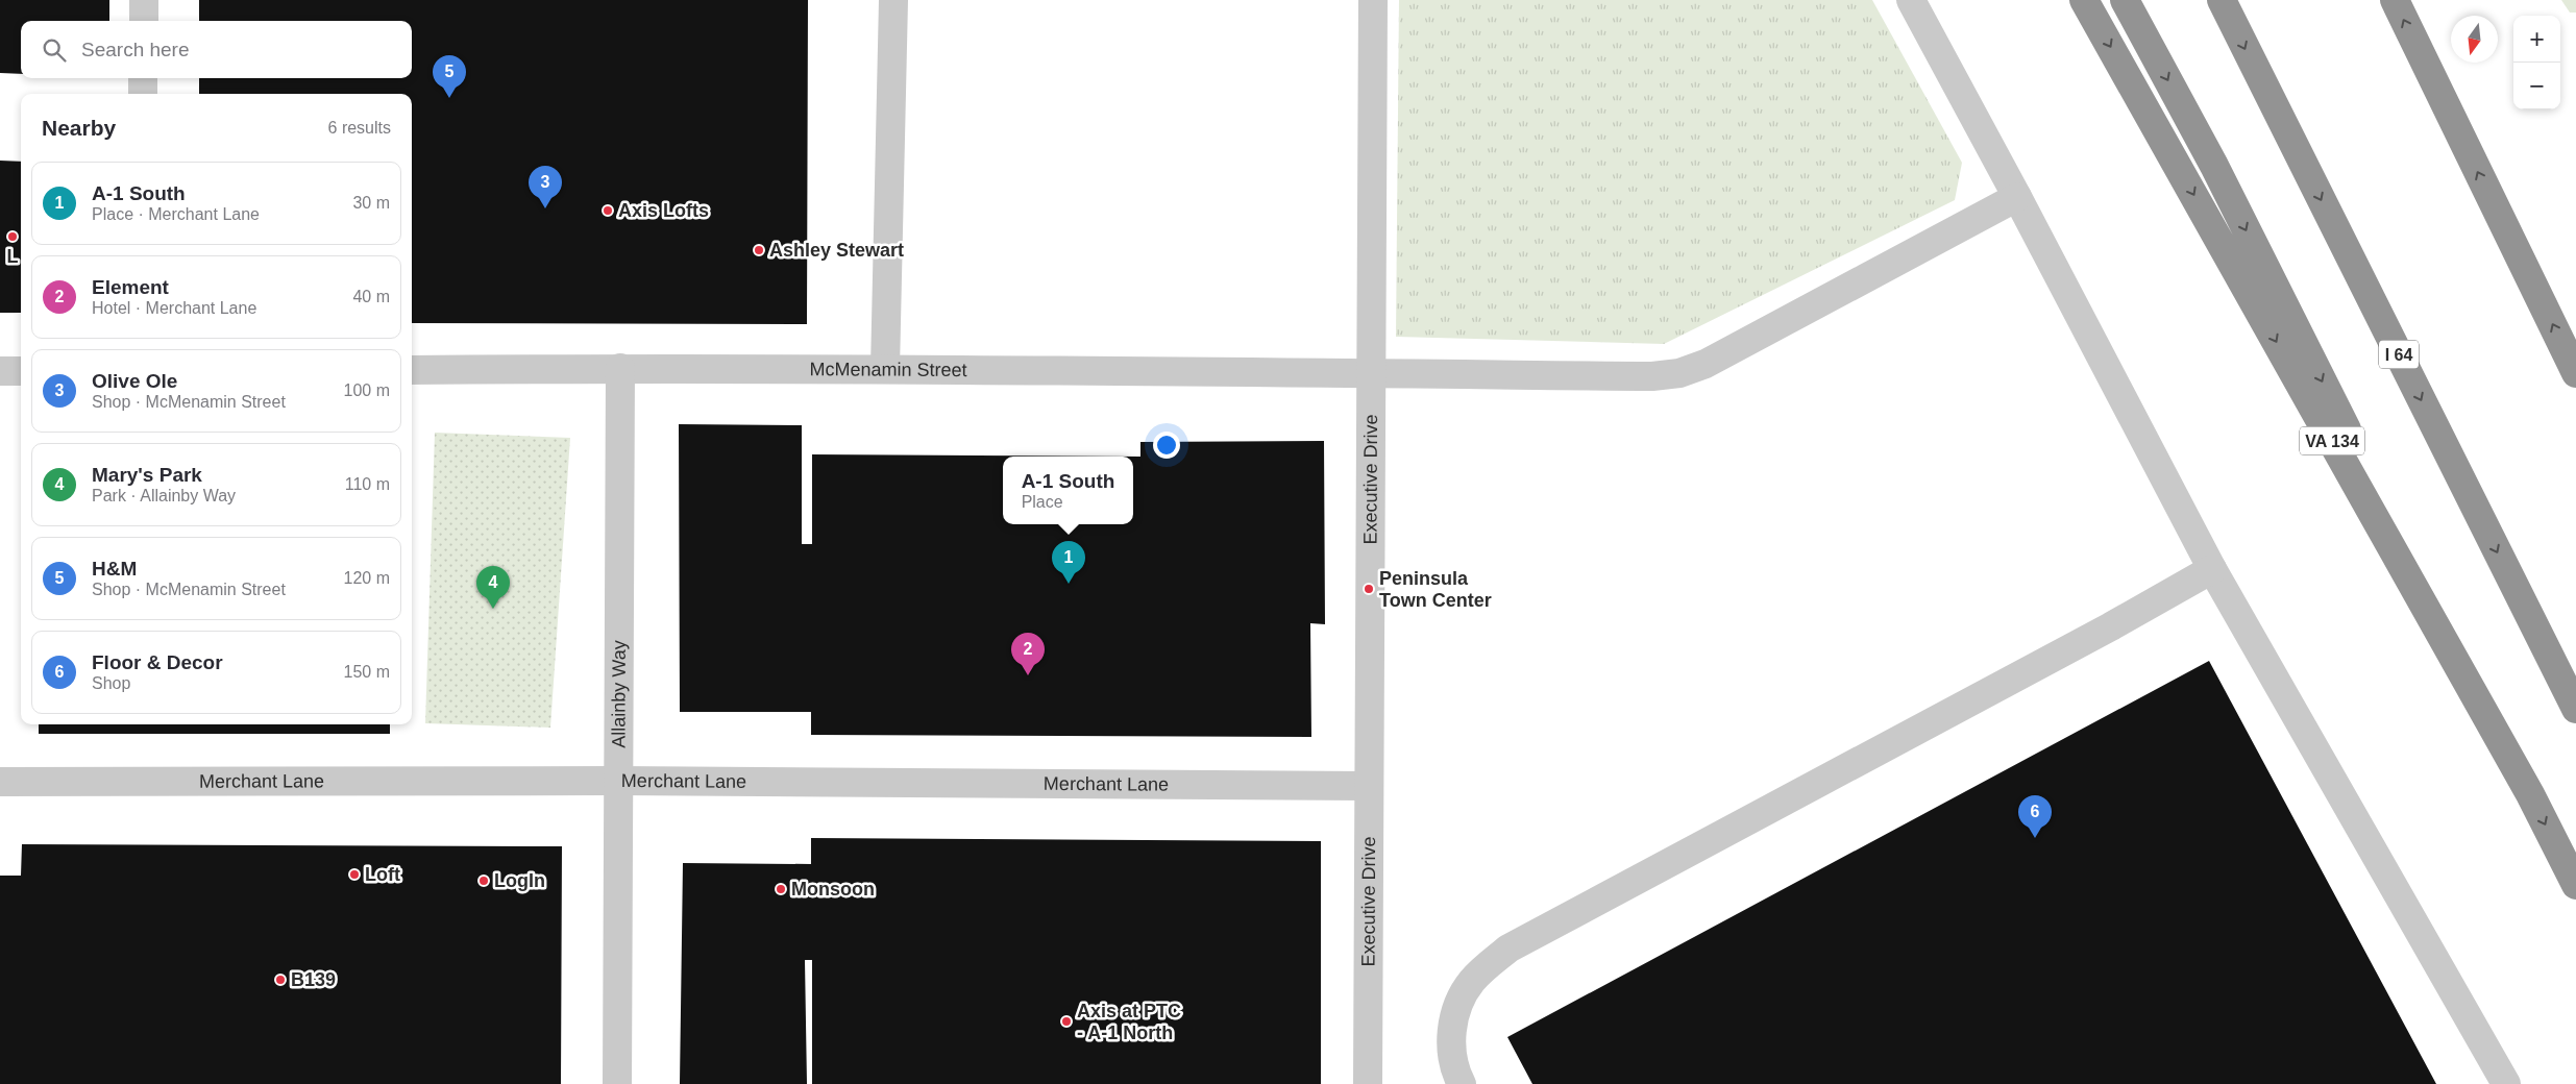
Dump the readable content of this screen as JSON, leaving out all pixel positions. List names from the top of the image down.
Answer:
{
  "streets": {
    "highway": ["I 64", "VA 134"],
    "street": [
      "McMenamin Street",
      "Executive Drive",
      "Allainby Way",
      "Merchant Lane"
    ]
  },
  "crossings": [
    ["McMenamin Street", "Executive Drive"],
    ["McMenamin Street", "Allainby Way"],
    ["Executive Drive", "Merchant Lane"],
    ["Allainby Way", "Merchant Lane"]
  ],
  "places": [
    "Axis Lofts",
    "L",
    "Ashley Stewart",
    "Peninsula Town Center",
    "Loft",
    "LogIn",
    "Monsoon",
    "B139",
    "Axis at PTC - A-1 North"
  ],
  "north": "bottom",
  "page": {
    "map_buttons": ["+", "−"],
    "search": "Search here",
    "pins": [
      "5",
      "3",
      "1",
      "4",
      "2",
      "6"
    ],
    "heading": ["Nearby", "6 results"],
    "list": [
      {
        "mark": "1",
        "name": "A-1 South",
        "note": "Place · Merchant Lane",
        "value": "30 m"
      },
      {
        "mark": "2",
        "name": "Element",
        "note": "Hotel · Merchant Lane",
        "value": "40 m"
      },
      {
        "mark": "3",
        "name": "Olive Ole",
        "note": "Shop · McMenamin Street",
        "value": "100 m"
      },
      {
        "mark": "4",
        "name": "Mary's Park",
        "note": "Park · Allainby Way",
        "value": "110 m"
      },
      {
        "mark": "5",
        "name": "H&M",
        "note": "Shop · McMenamin Street",
        "value": "120 m"
      },
      {
        "mark": "6",
        "name": "Floor & Decor",
        "note": "Shop",
        "value": "150 m"
      }
    ],
    "popup": ["A-1 South", "Place"]
  }
}
